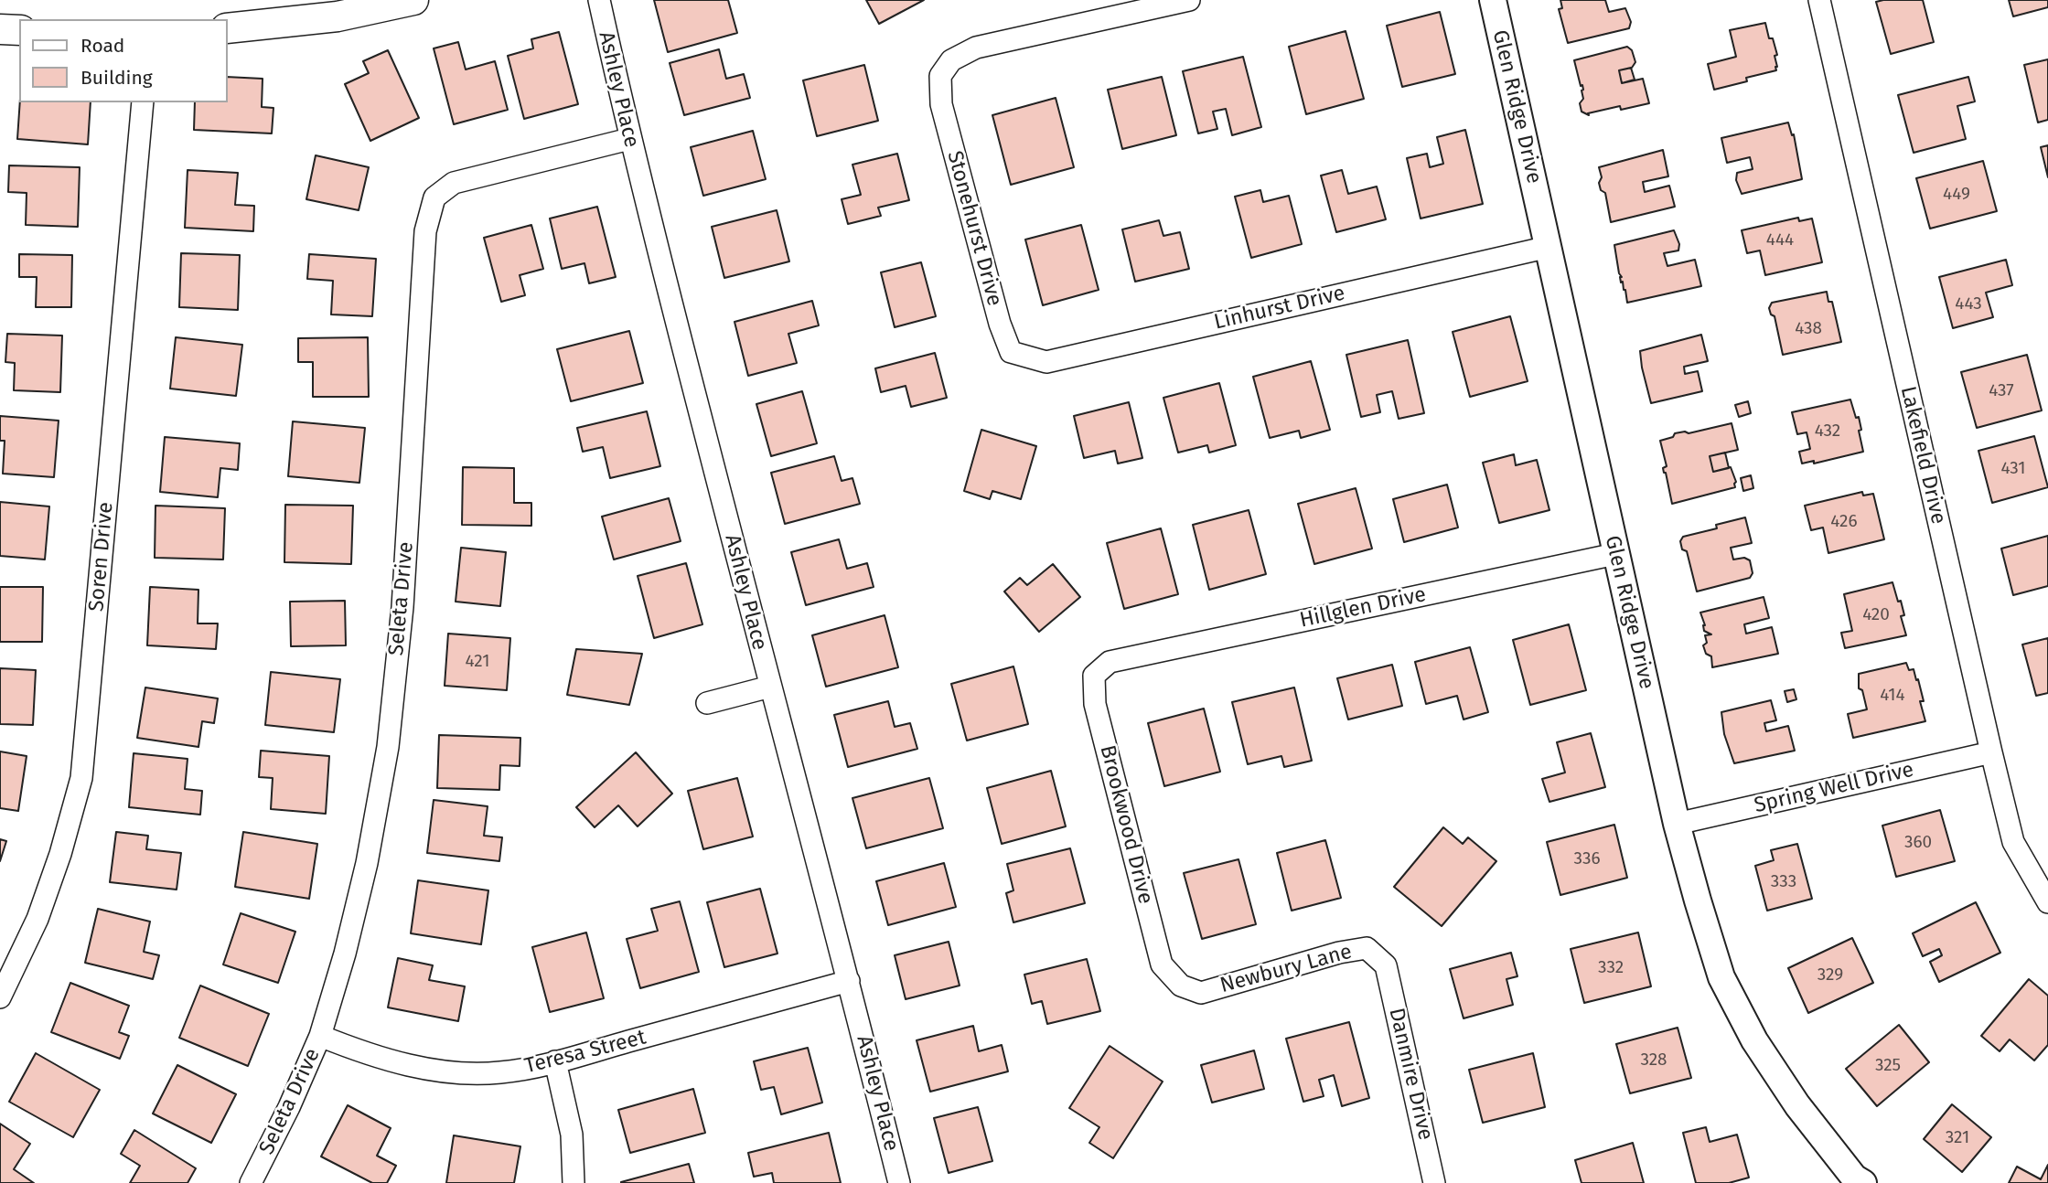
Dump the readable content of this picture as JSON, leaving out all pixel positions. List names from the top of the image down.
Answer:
{
  "streets": {
    "street": [
      "Ashley Place",
      "Glen Ridge Drive",
      "Stonehurst Drive",
      "Linhurst Drive",
      "Lakefield Drive",
      "Soren Drive",
      "Seleta Drive",
      "Hillglen Drive",
      "Spring Well Drive",
      "Brookwood Drive",
      "Newbury Lane",
      "Teresa Street",
      "Danmire Drive"
    ]
  },
  "crossings": [
    ["Ashley Place", "Seleta Drive"],
    ["Ashley Place", "Teresa Street"],
    ["Glen Ridge Drive", "Linhurst Drive"],
    ["Glen Ridge Drive", "Hillglen Drive"],
    ["Glen Ridge Drive", "Spring Well Drive"],
    ["Stonehurst Drive", "Linhurst Drive"],
    ["Lakefield Drive", "Spring Well Drive"],
    ["Seleta Drive", "Teresa Street"],
    ["Hillglen Drive", "Brookwood Drive"],
    ["Brookwood Drive", "Newbury Lane"],
    ["Newbury Lane", "Danmire Drive"]
  ],
  "house_numbers": [
    "449",
    "444",
    "443",
    "438",
    "437",
    "432",
    "431",
    "426",
    "420",
    "421",
    "414",
    "360",
    "336",
    "333",
    "332",
    "329",
    "328",
    "325",
    "321"
  ],
  "legend": ["Road", "Building"]
}
